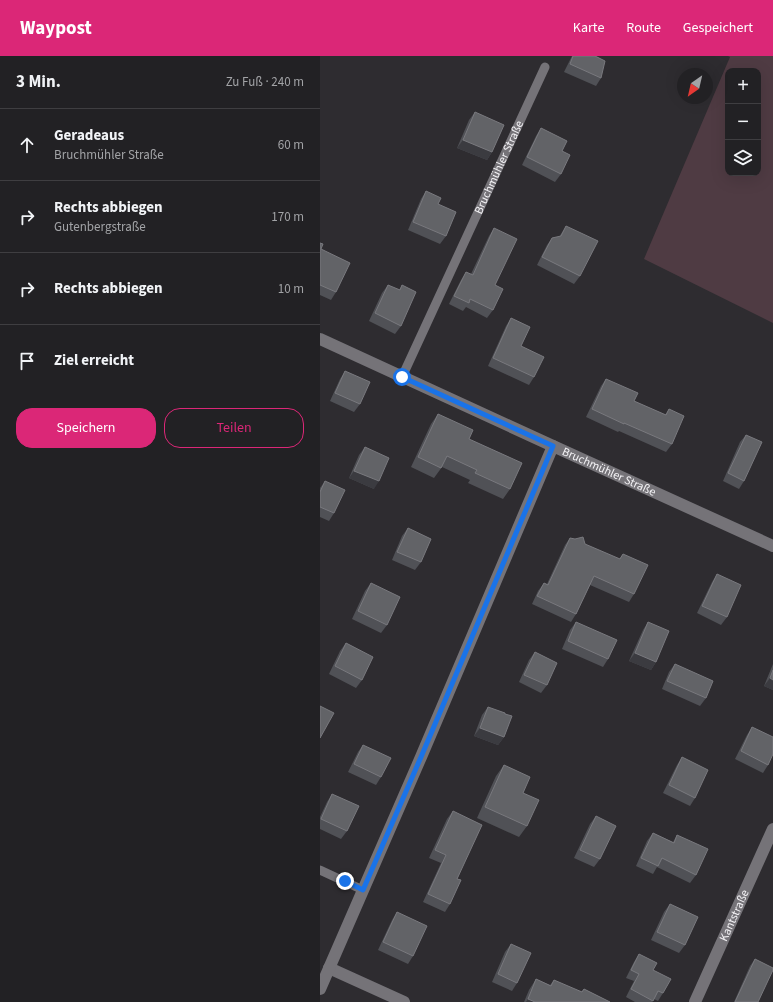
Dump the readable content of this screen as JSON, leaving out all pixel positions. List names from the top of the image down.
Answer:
{
  "streets": {
    "street": ["Bruchmühler Straße", "Kantstraße"]
  },
  "north": "bottom left",
  "page": {
    "header": "Waypost",
    "nav": ["Karte", "Route", "Gespeichert"],
    "heading": ["3 Min.", "Zu Fuß · 240 m"],
    "map_buttons": ["+", "−"],
    "list": [
      ["Geradeaus", "Bruchmühler Straße", "60 m"],
      ["Rechts abbiegen", "Gutenbergstraße", "170 m"],
      ["Rechts abbiegen", "10 m"],
      "Ziel erreicht"
    ],
    "buttons": ["Speichern", "Teilen"]
  }
}
